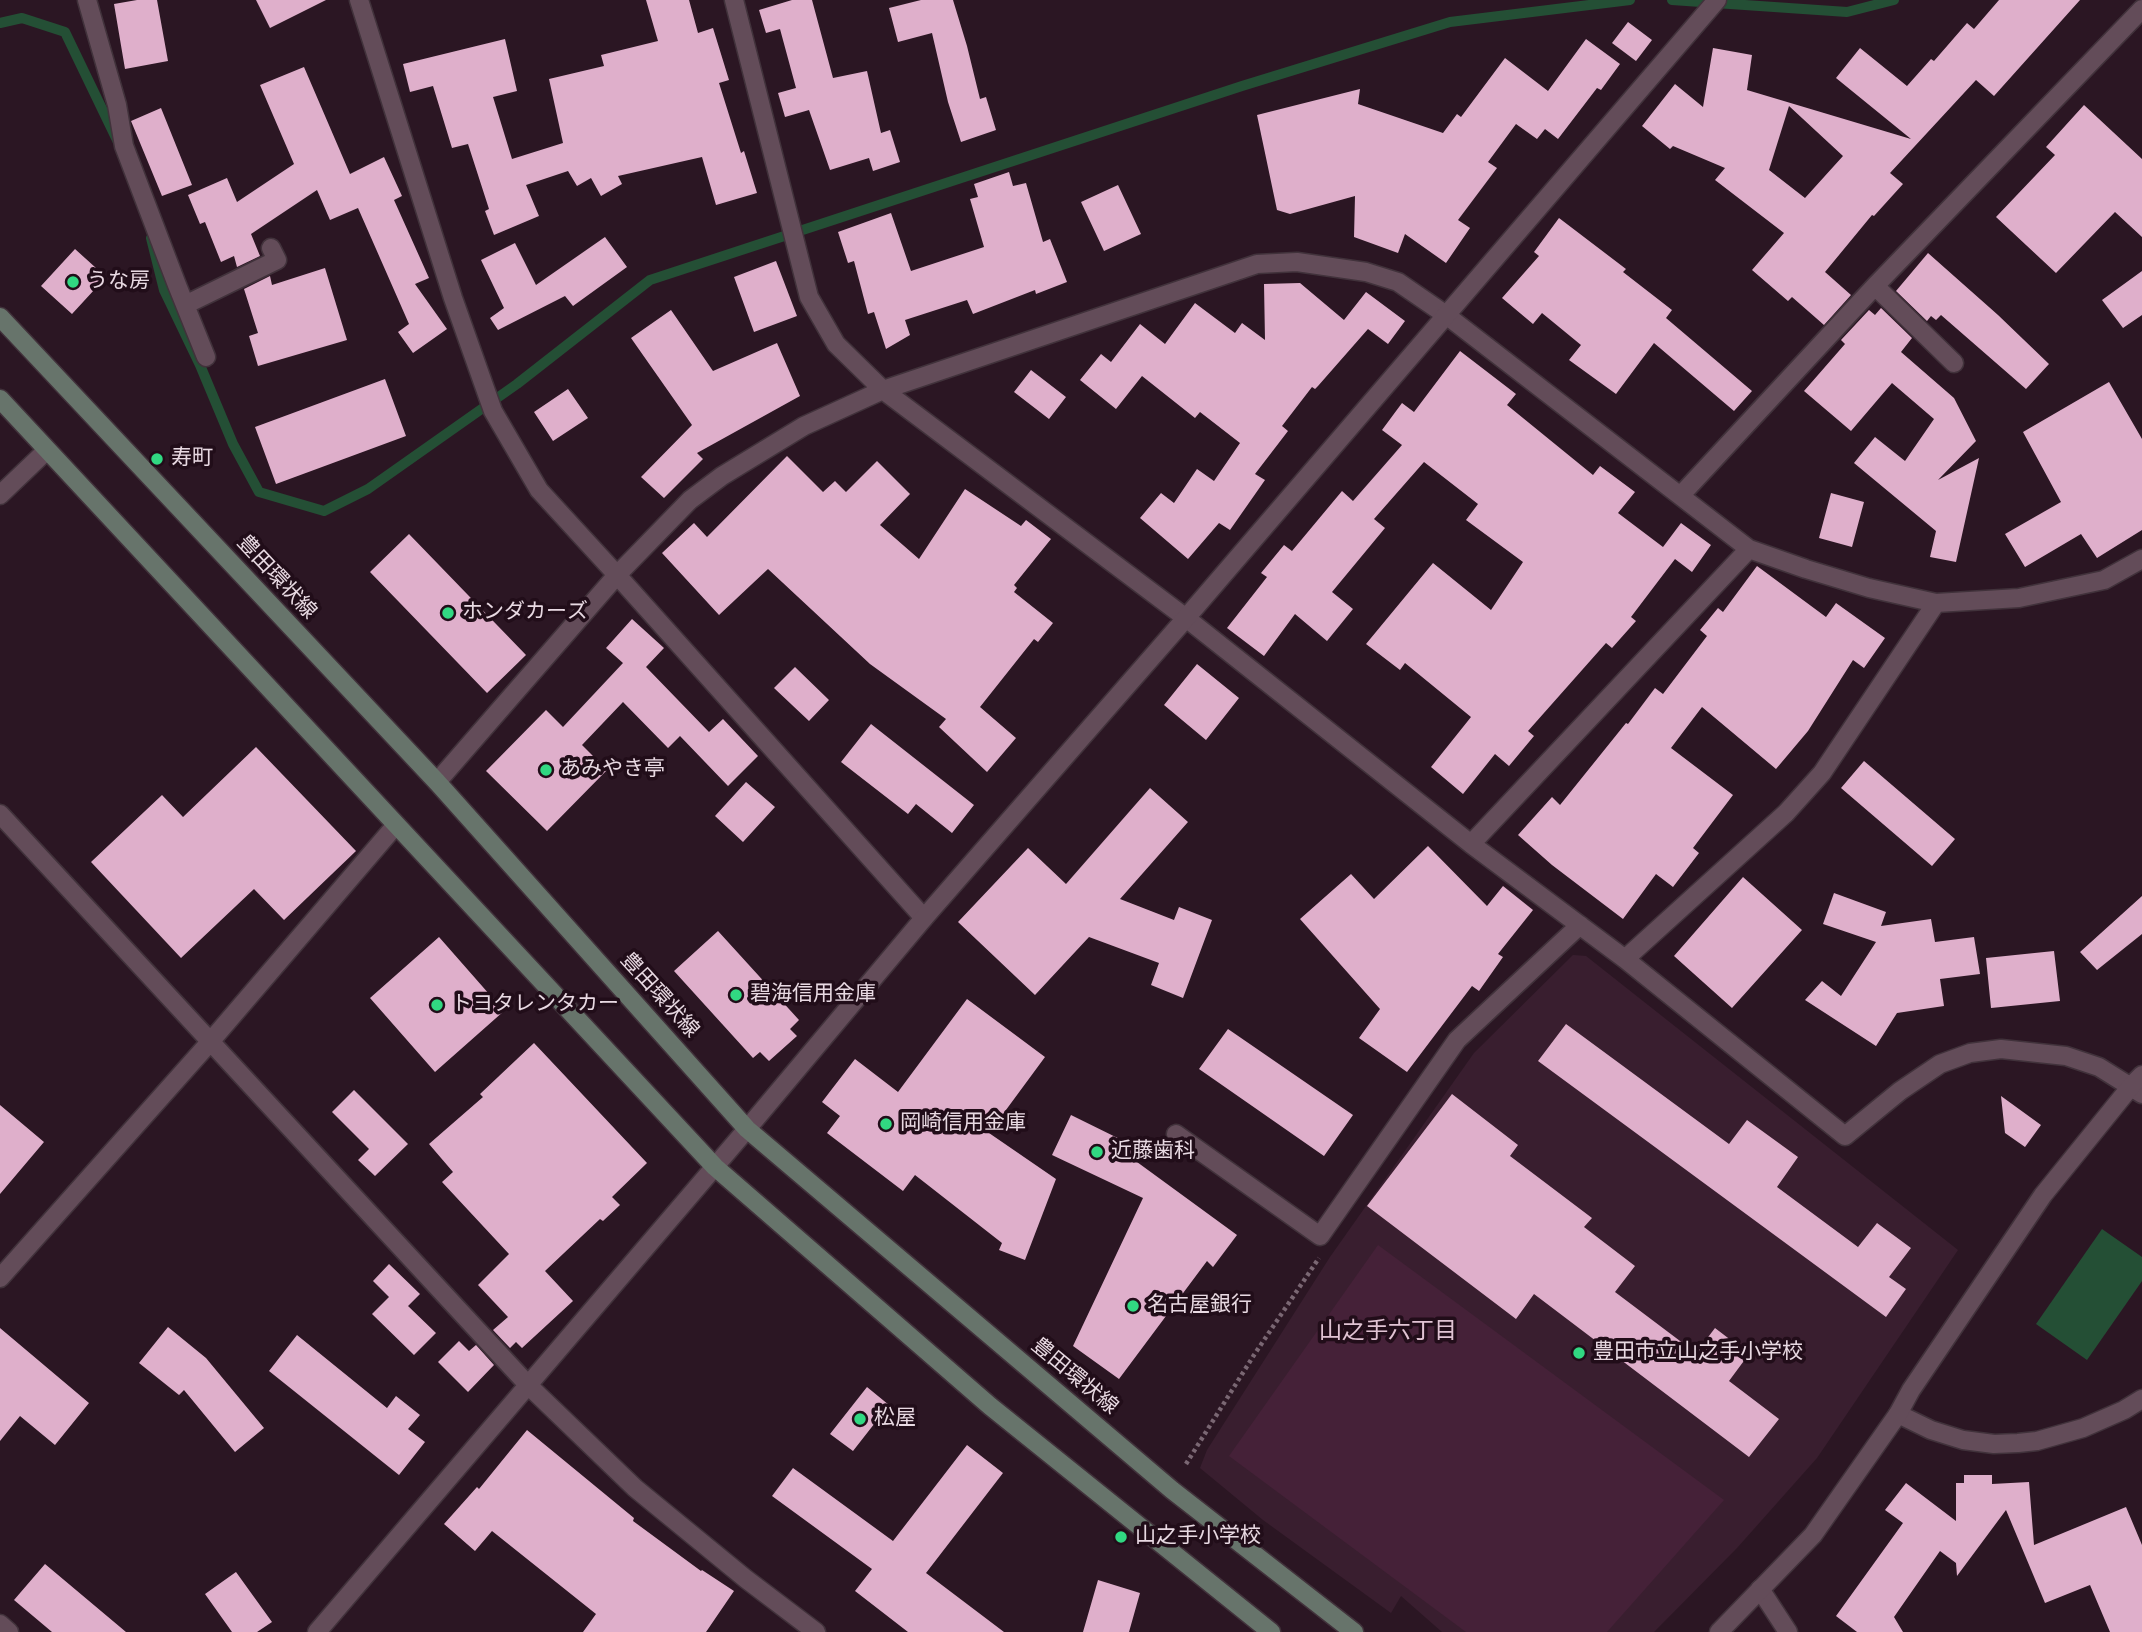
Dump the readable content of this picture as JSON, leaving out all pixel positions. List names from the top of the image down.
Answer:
{
  "streets": {
    "main road": ["豊田環状線"]
  },
  "districts": ["山之手六丁目"],
  "places": [
    "うな房",
    "寿町",
    "ホンダカーズ",
    "あみやき亭",
    "碧海信用金庫",
    "トヨタレンタカー",
    "岡崎信用金庫",
    "近藤歯科",
    "名古屋銀行",
    "豊田市立山之手小学校",
    "松屋",
    "山之手小学校"
  ]
}
